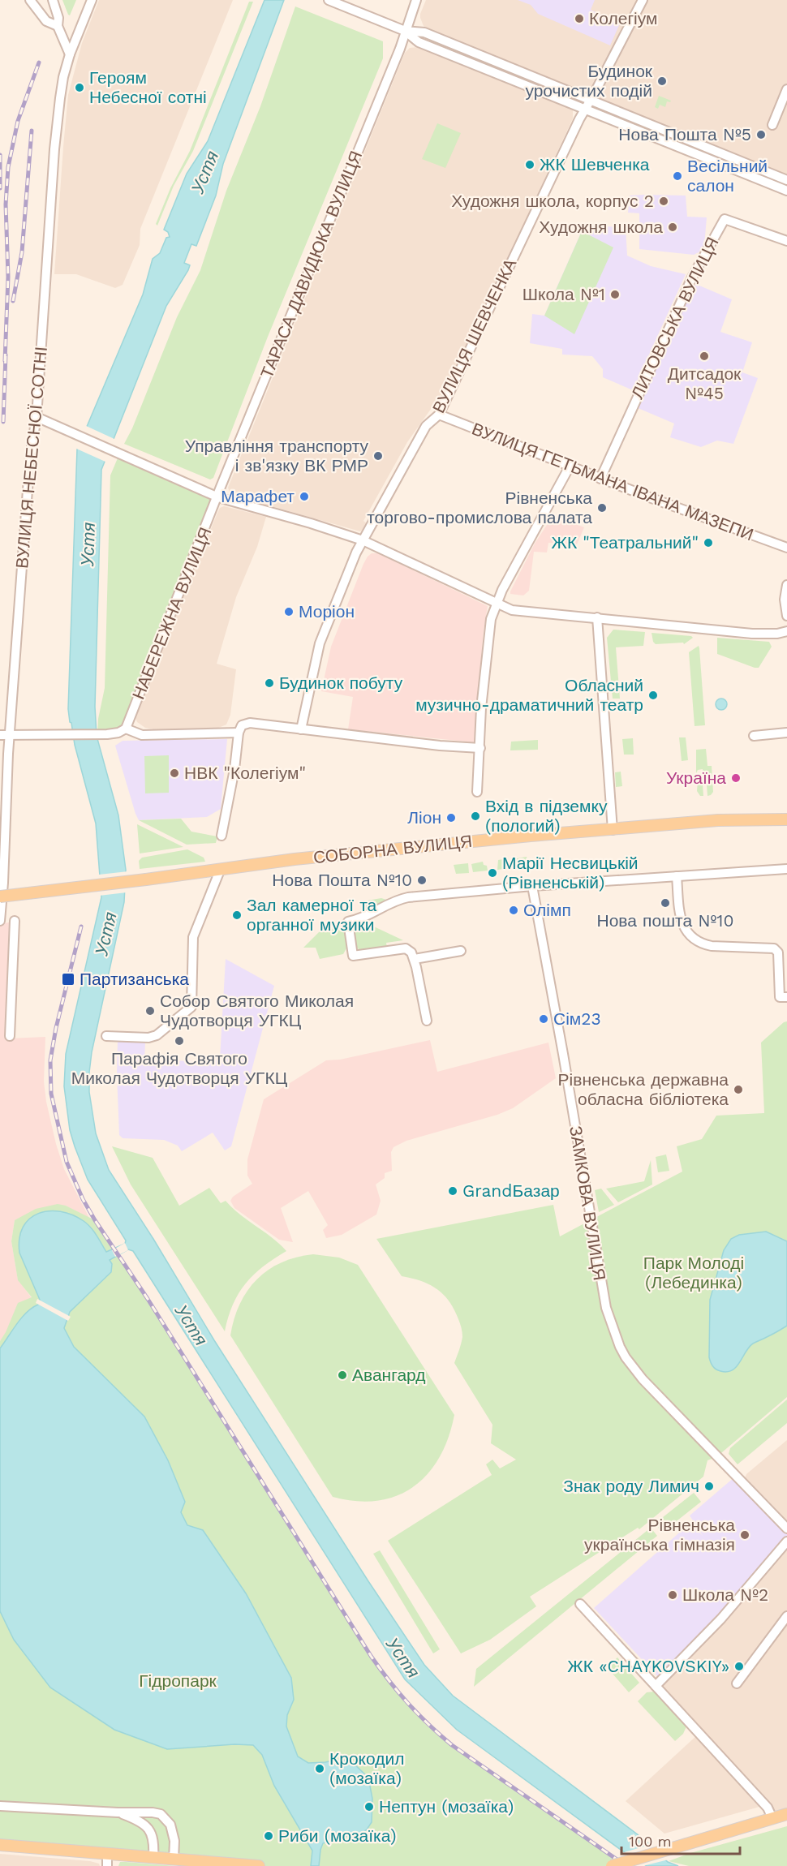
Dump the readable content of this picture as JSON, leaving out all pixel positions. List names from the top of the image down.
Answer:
{
  "streets": {
    "main road": ["СОБОРНА ВУЛИЦЯ"],
    "street": [
      "ТАРАСА ДАВИДЮКА ВУЛИЦЯ",
      "ЛИТОВСЬКА ВУЛИЦЯ",
      "ВУЛИЦЯ ШЕВЧЕНКА",
      "ВУЛИЦЯ НЕБЕСНОЇ СОТНІ",
      "ВУЛИЦЯ ГЕТЬМАНА ІВАНА МАЗЕПИ",
      "НАБЕРЕЖНА ВУЛИЦЯ",
      "ЗАМКОВА ВУЛИЦЯ"
    ]
  },
  "crossings": [
    ["ТАРАСА ДАВИДЮКА ВУЛИЦЯ", "НАБЕРЕЖНА ВУЛИЦЯ"],
    ["ЛИТОВСЬКА ВУЛИЦЯ", "ВУЛИЦЯ ГЕТЬМАНА ІВАНА МАЗЕПИ"],
    ["ВУЛИЦЯ ШЕВЧЕНКА", "ВУЛИЦЯ ГЕТЬМАНА ІВАНА МАЗЕПИ"]
  ],
  "water": ["Устя"],
  "parks": ["Парк Молоді (Лебединка)", "Гідропарк"],
  "places": {
    "other": [
      "Колегіум",
      "Будинок урочистих подій",
      "Героям Небесної сотні",
      "Нова Пошта №5",
      "ЖК Шевченка",
      "Весільний салон",
      "Художня школа, корпус 2",
      "Художня школа",
      "Школа №1",
      "Дитсадок №45",
      "Управління транспорту і зв'язку ВК РМР",
      "Марафет",
      "Рівненська торгово-промислова палата",
      "ЖК \"Театральний\"",
      "Моріон",
      "Будинок побуту",
      "Обласний музично-драматичний театр",
      "НВК \"Колегіум\"",
      "Україна",
      "Вхід в підземку (пологий)",
      "Ліон",
      "Марії Несвицькій (Рівненській)",
      "Нова Пошта №10",
      "Нова пошта №10",
      "Олімп",
      "Зал камерної та органної музики",
      "Собор Святого Миколая Чудотворця УГКЦ",
      "Сім23",
      "Парафія Святого Миколая Чудотворця УГКЦ",
      "Рівненська державна обласна бібліотека",
      "GrandБазар",
      "Авангард",
      "Знак роду Лимич",
      "Рівненська українська гімназія",
      "Школа №2",
      "ЖК «CHAYKOVSKIY»",
      "Крокодил (мозаїка)",
      "Нептун (мозаїка)",
      "Риби (мозаїка)"
    ],
    "transit": ["Партизанська"]
  },
  "scale_bar": "100 m"
}
